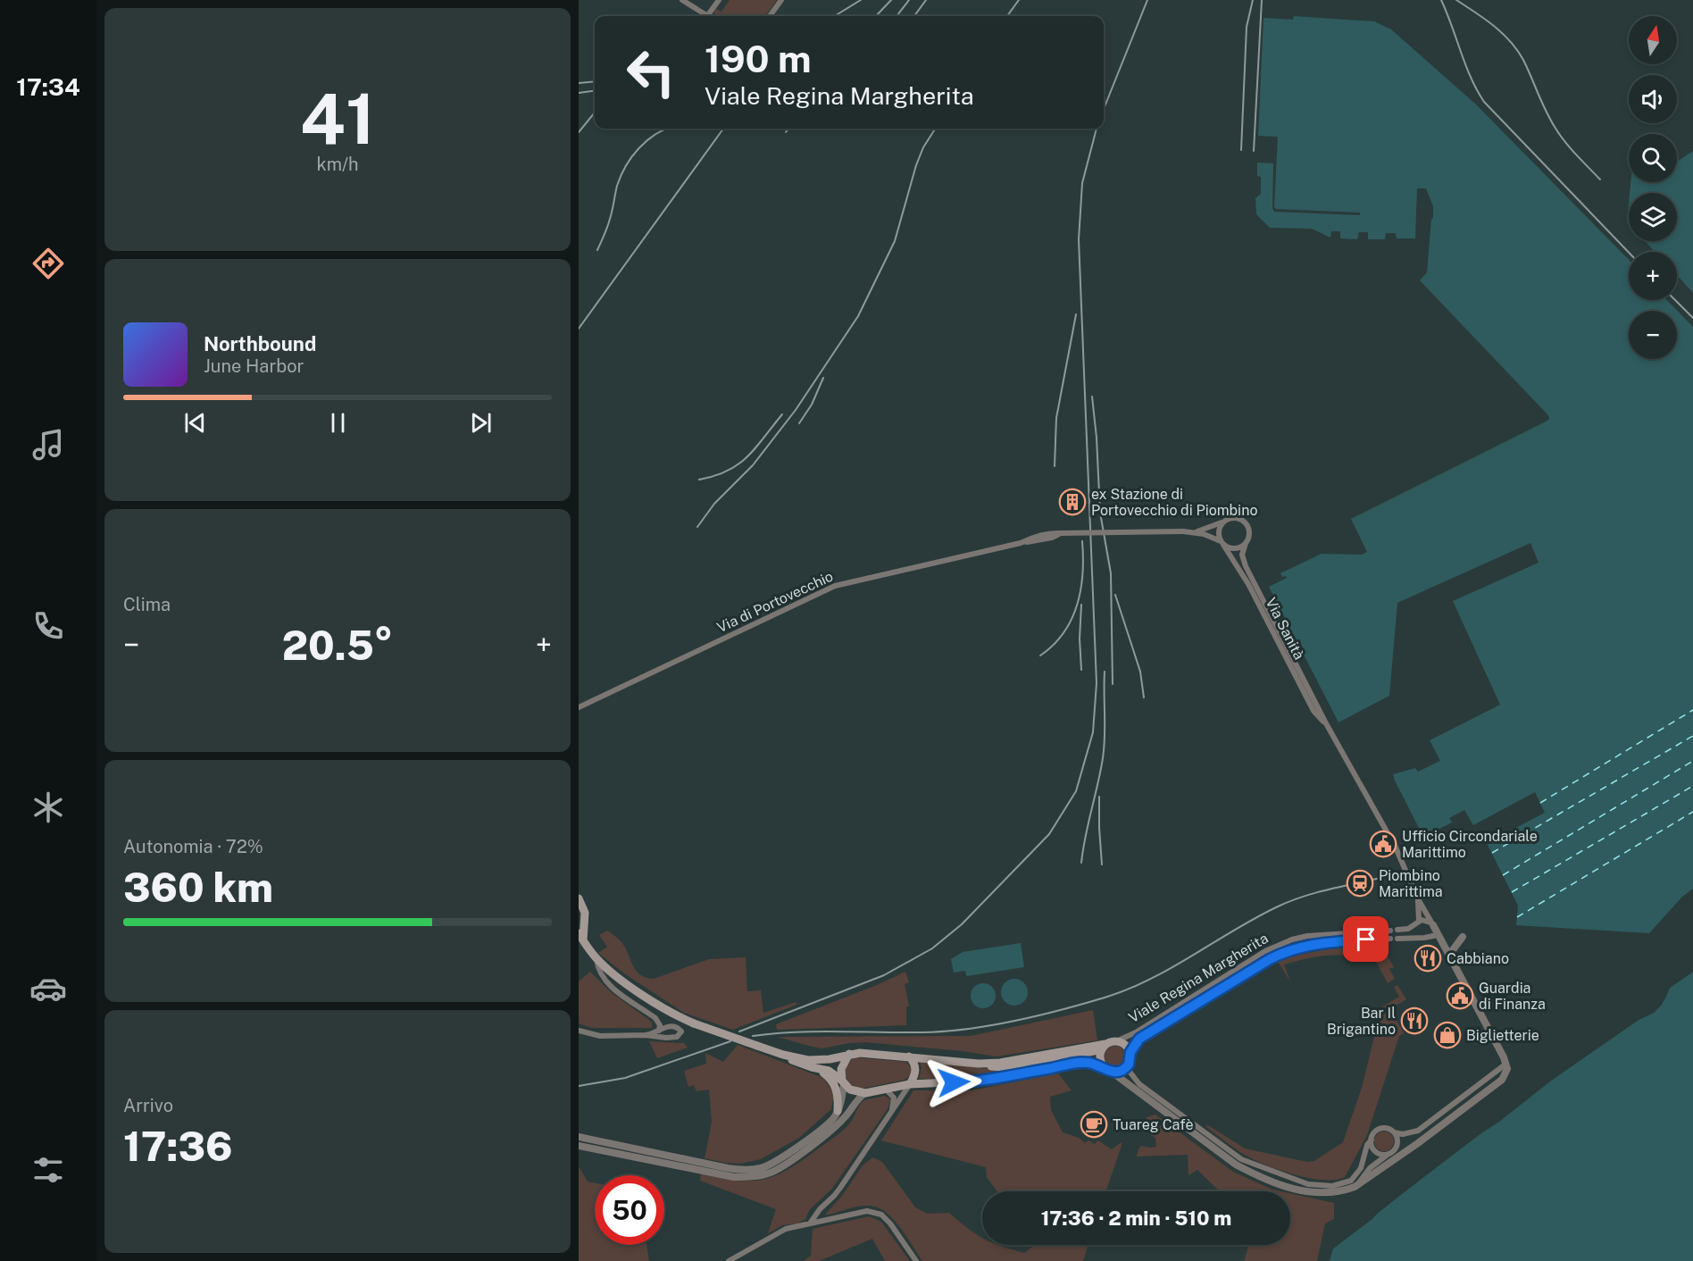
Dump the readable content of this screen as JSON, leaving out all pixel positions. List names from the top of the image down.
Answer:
{
  "streets": {
    "street": ["Via di Portovecchio", "Via Sanità", "Viale Regina Margherita"]
  },
  "crossings": [
    ["Via di Portovecchio", "Via Sanità"]
  ],
  "places": {
    "building": ["ex Stazione di Portovecchio di Piombino"],
    "public building": ["Ufficio Circondariale Marittimo", "Guardia di Finanza"],
    "station": ["Piombino Marittima"],
    "restaurant": ["Cabbiano", "Bar Il Brigantino"],
    "shop": ["Biglietterie"],
    "cafe": ["Tuareg Cafè"]
  },
  "north": "top",
  "page": {
    "tabs": "17:34",
    "tile": [
      ["41", "km/h"],
      "Clima",
      ["Autonomia · 72%", "360 km"],
      ["Arrivo", "17:36"]
    ],
    "map_buttons": ["+", "−"],
    "turn": ["190 m", "Viale Regina Margherita"],
    "song": ["Northbound", "June Harbor"],
    "heat": ["−", "20.5°", "+"],
    "limit": "50",
    "trip": "17:36 · 2 min · 510 m"
  }
}
